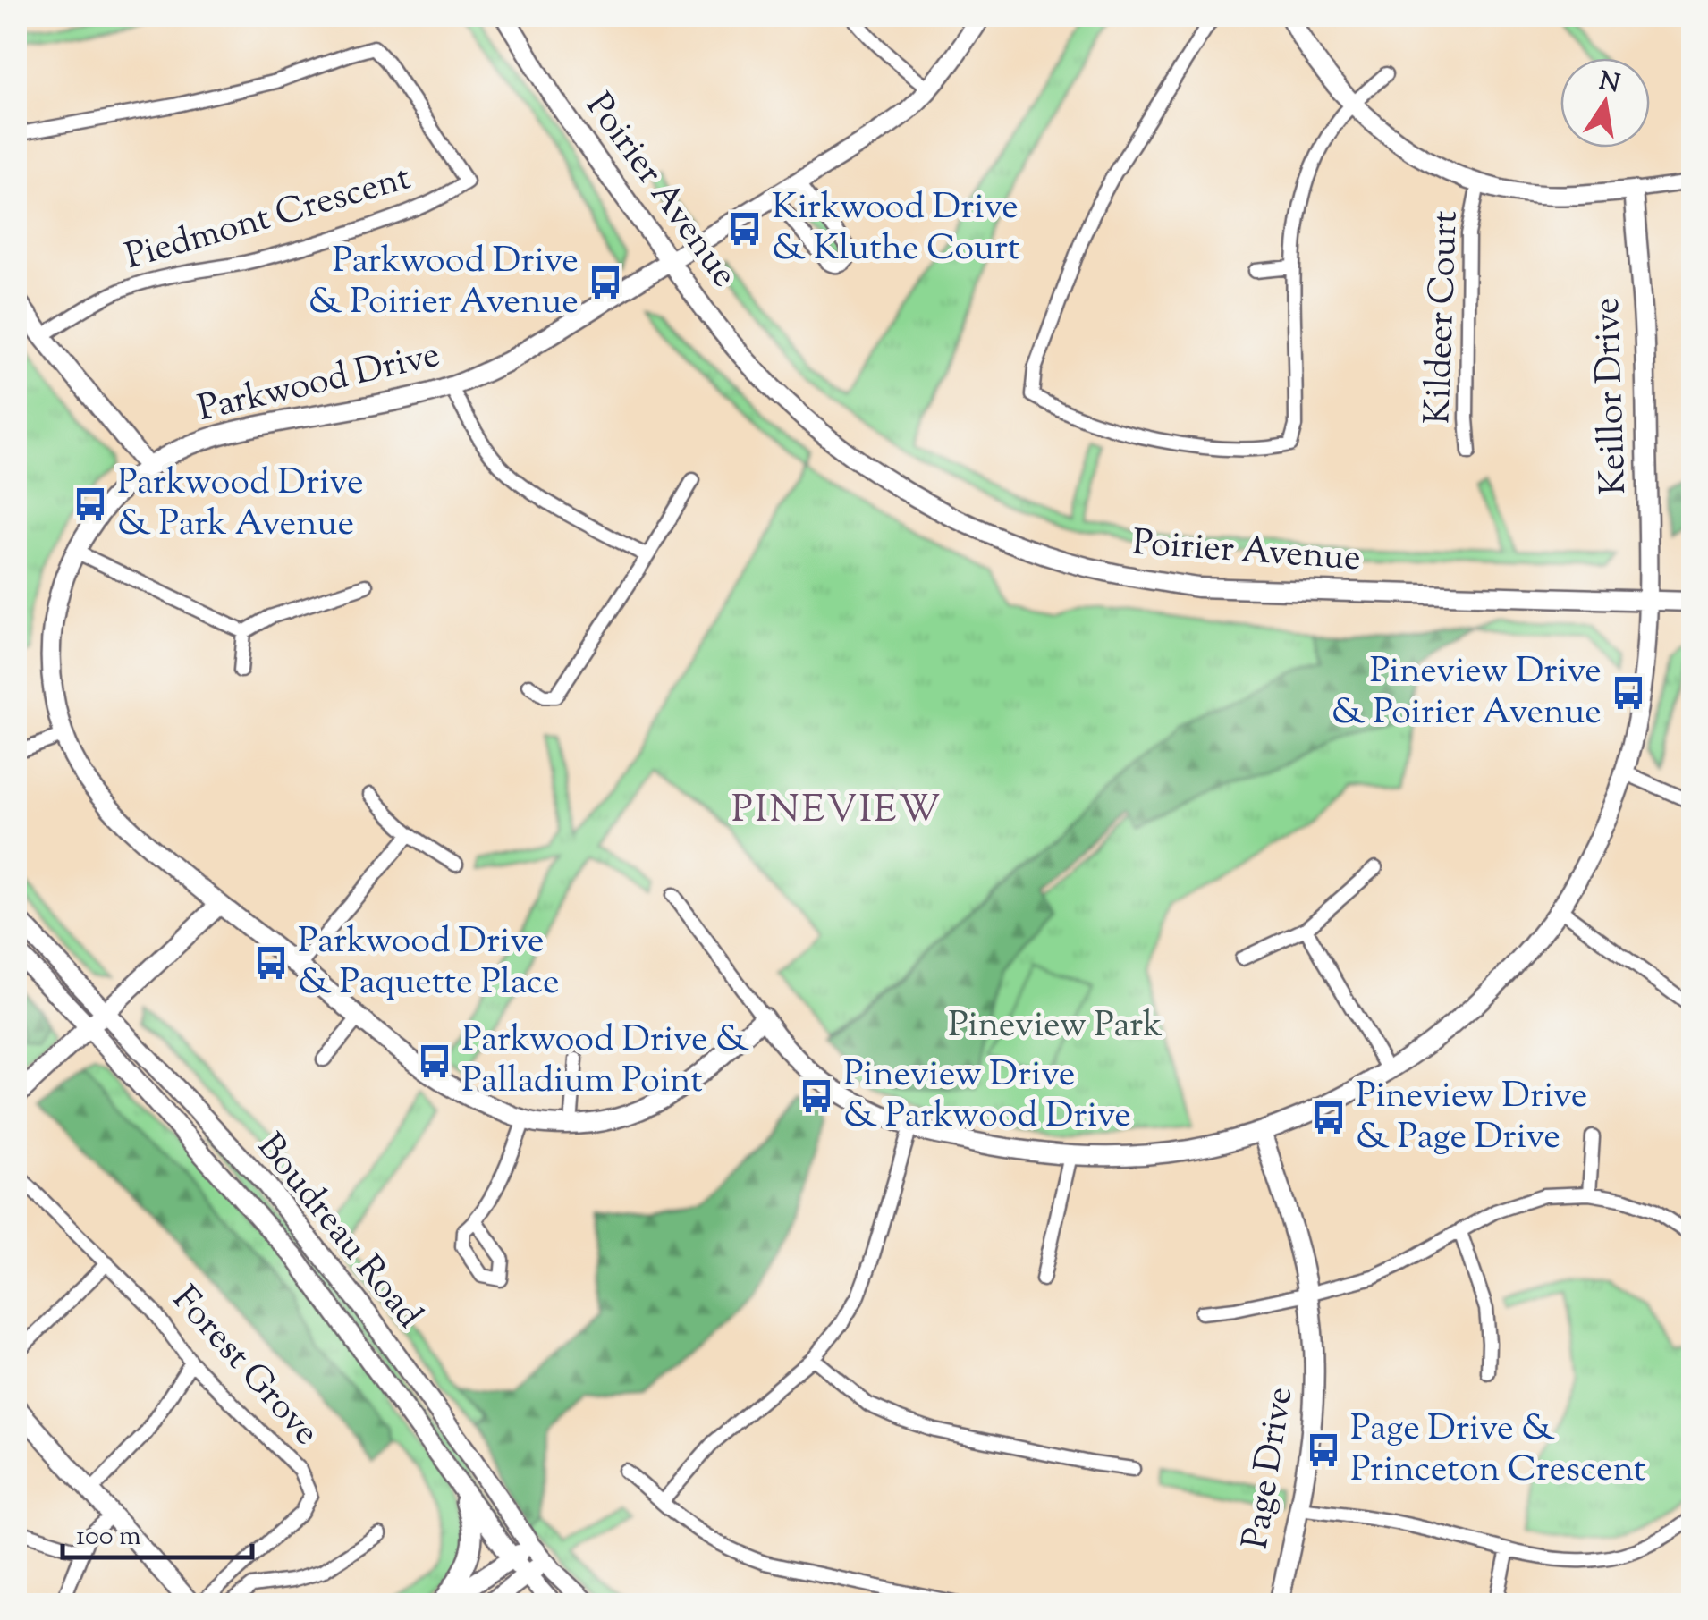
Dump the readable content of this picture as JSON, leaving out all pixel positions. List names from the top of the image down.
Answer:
{
  "streets": {
    "street": [
      "Poirier Avenue",
      "Piedmont Crescent",
      "Kildeer Court",
      "Parkwood Drive",
      "Keillor Drive",
      "Boudreau Road",
      "Forest Grove",
      "Page Drive"
    ]
  },
  "crossings": [
    ["Poirier Avenue", "Parkwood Drive"],
    ["Poirier Avenue", "Keillor Drive"],
    ["Parkwood Drive", "Keillor Drive"],
    ["Keillor Drive", "Page Drive"]
  ],
  "districts": ["PINEVIEW"],
  "parks": ["Pineview Park"],
  "places": {
    "bus stop": [
      "Kirkwood Drive & Kluthe Court",
      "Parkwood Drive & Poirier Avenue",
      "Parkwood Drive & Park Avenue",
      "Pineview Drive & Poirier Avenue",
      "Parkwood Drive & Paquette Place",
      "Parkwood Drive & Palladium Point",
      "Pineview Drive & Parkwood Drive",
      "Pineview Drive & Page Drive",
      "Page Drive & Princeton Crescent"
    ]
  },
  "scale_bar": "100 m",
  "north": "top"
}
